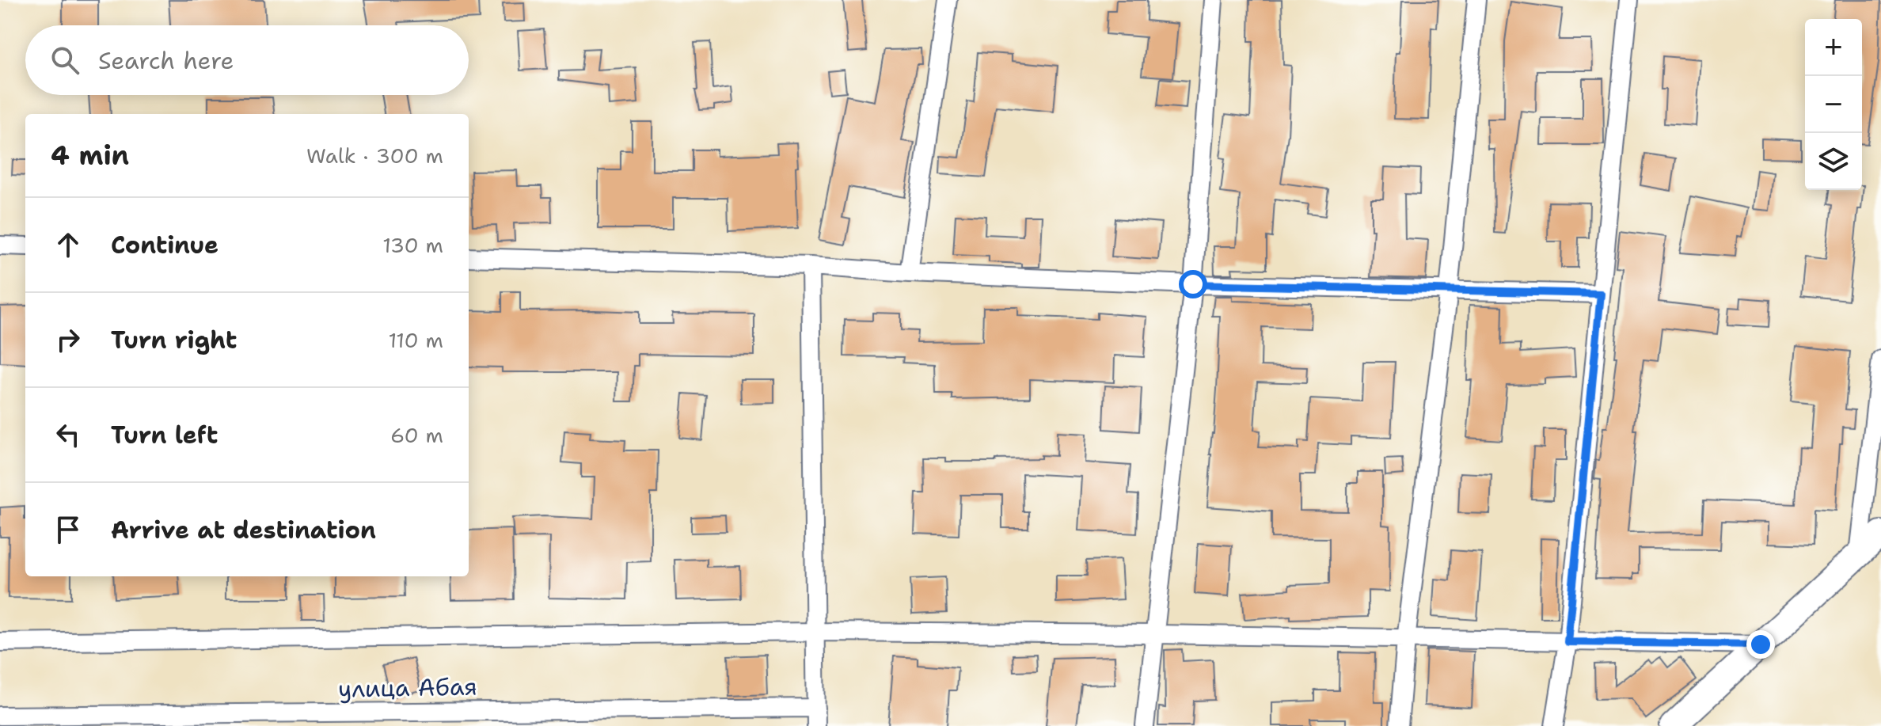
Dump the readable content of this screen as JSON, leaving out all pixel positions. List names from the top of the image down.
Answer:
{
  "streets": {
    "street": ["улица Абая"]
  },
  "page": {
    "map_buttons": ["+", "−"],
    "search": "Search here",
    "heading": ["4 min", "Walk · 300 m"],
    "list": [
      ["Continue", "130 m"],
      ["Turn right", "110 m"],
      ["Turn left", "60 m"],
      "Arrive at destination"
    ]
  }
}
